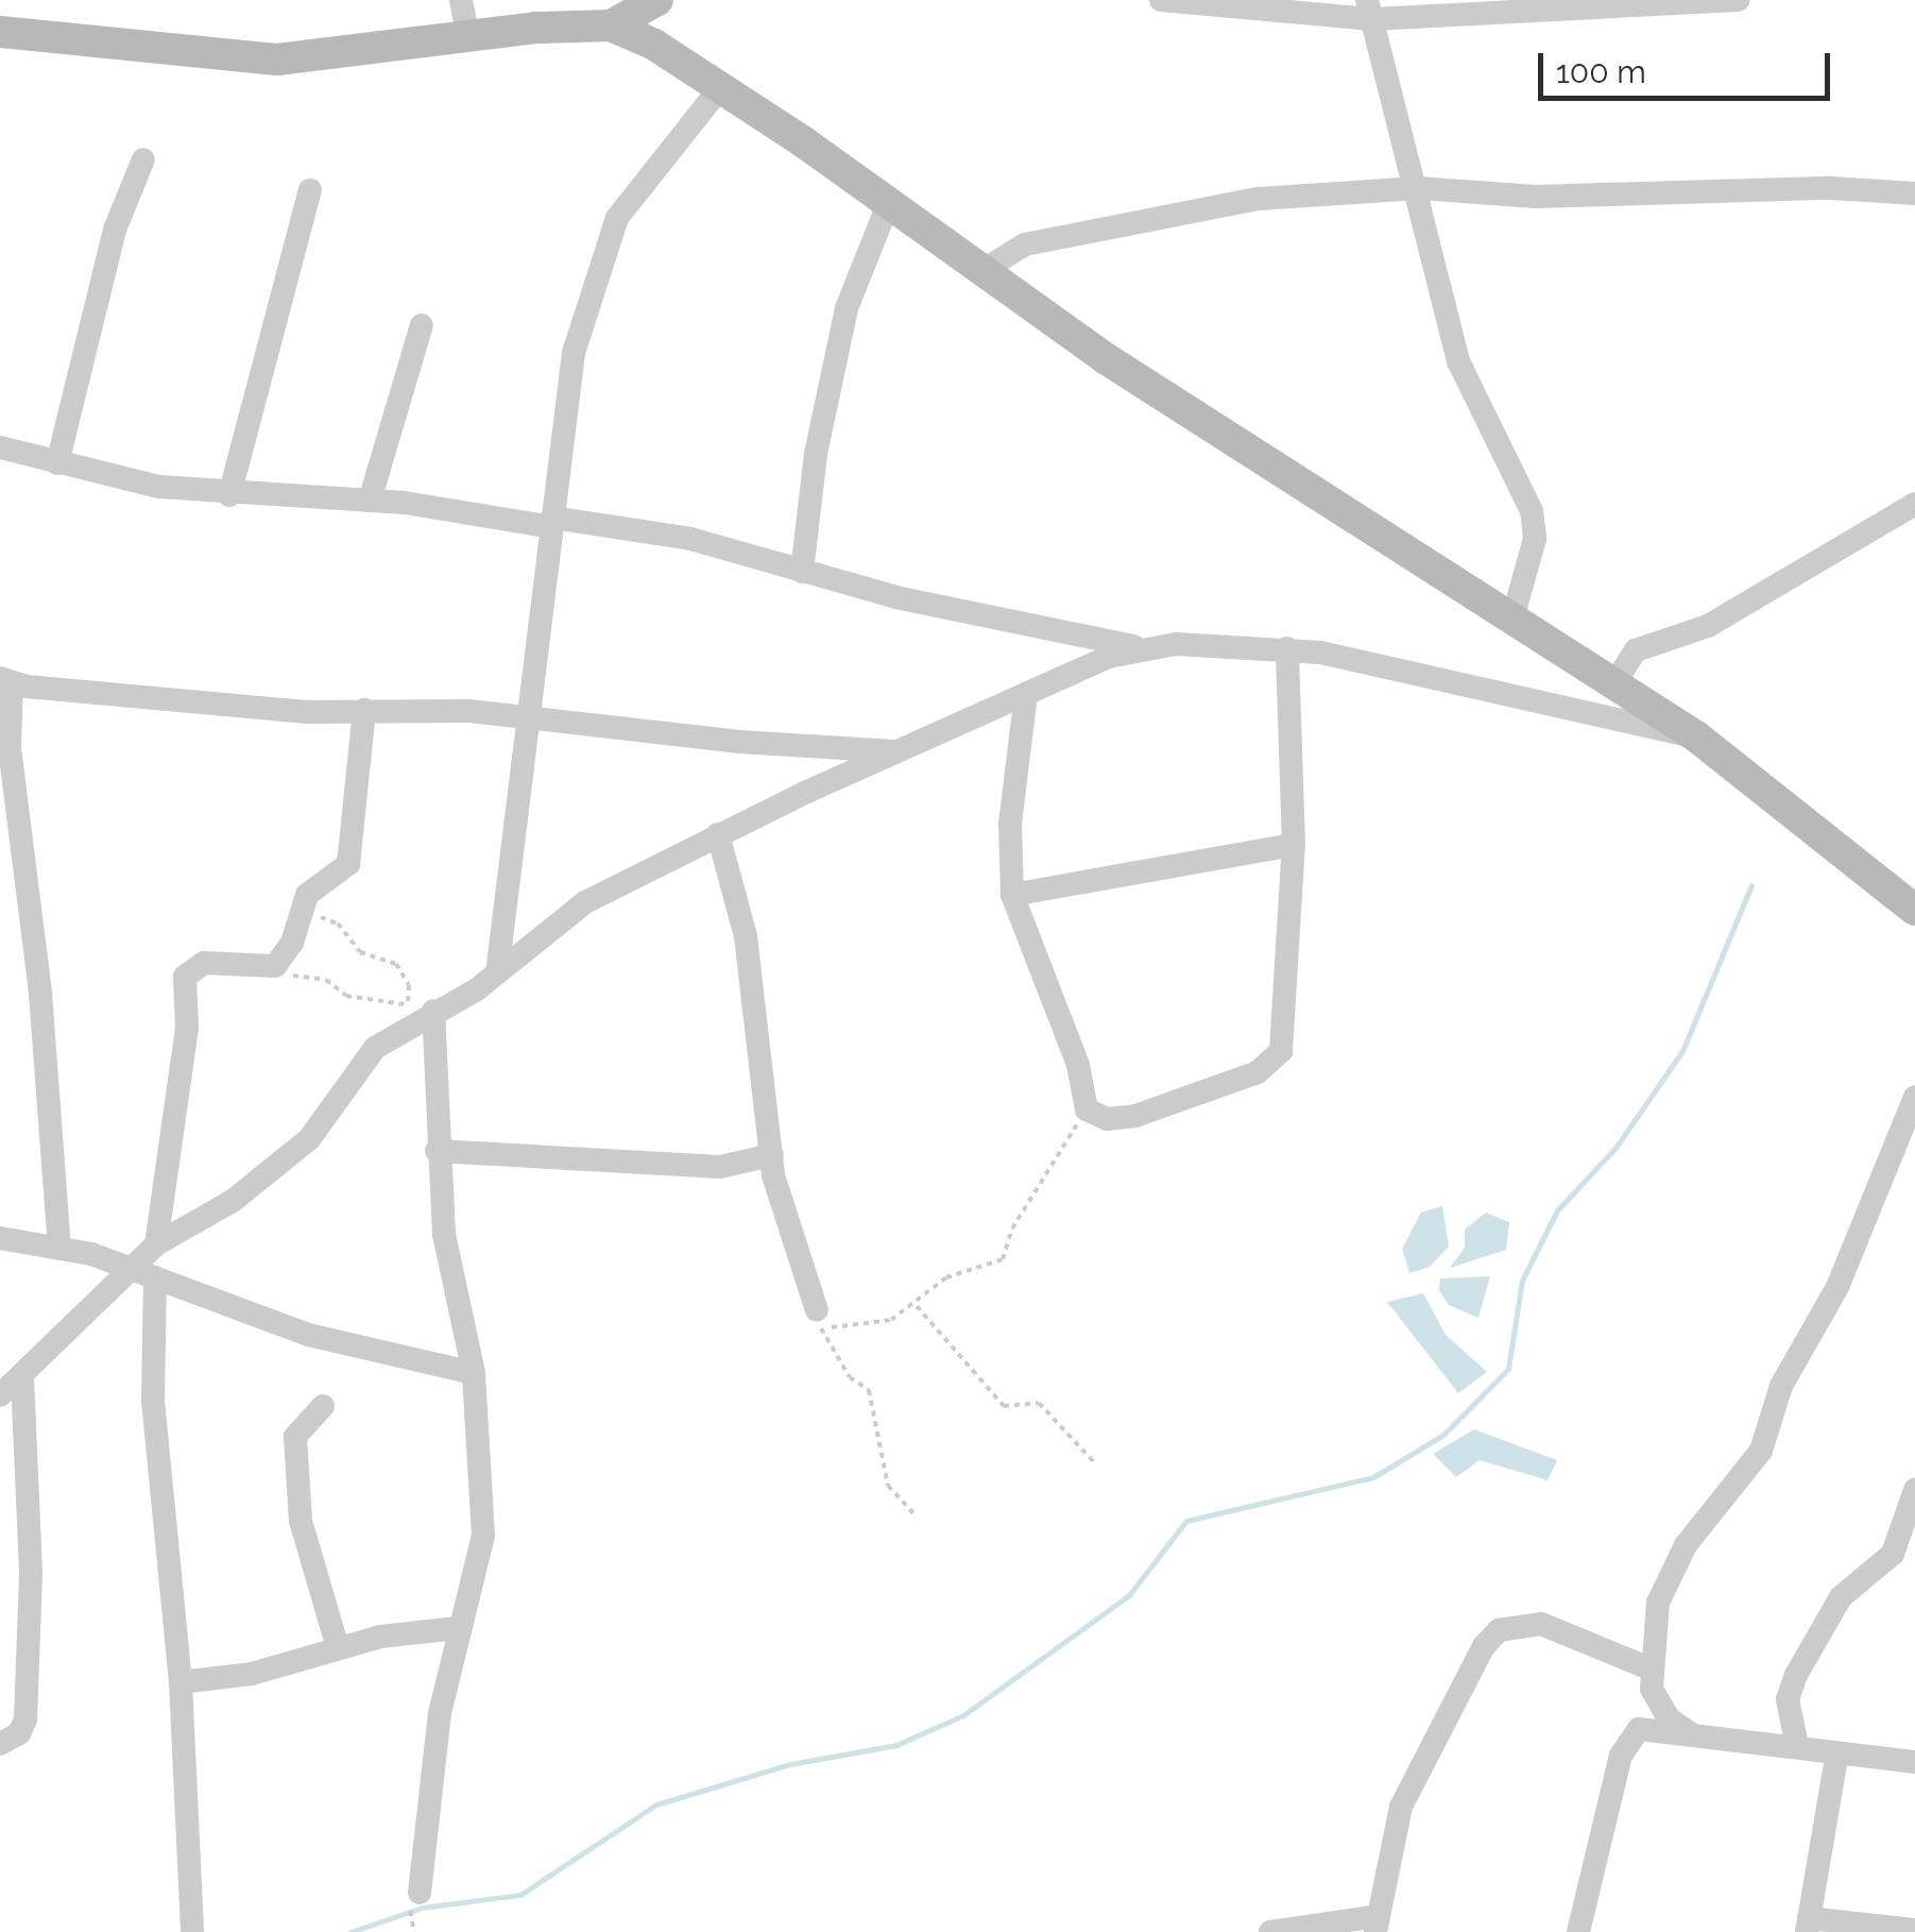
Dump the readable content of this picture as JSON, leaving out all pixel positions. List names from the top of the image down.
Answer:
{
  "scale_bar": "100 m"
}
